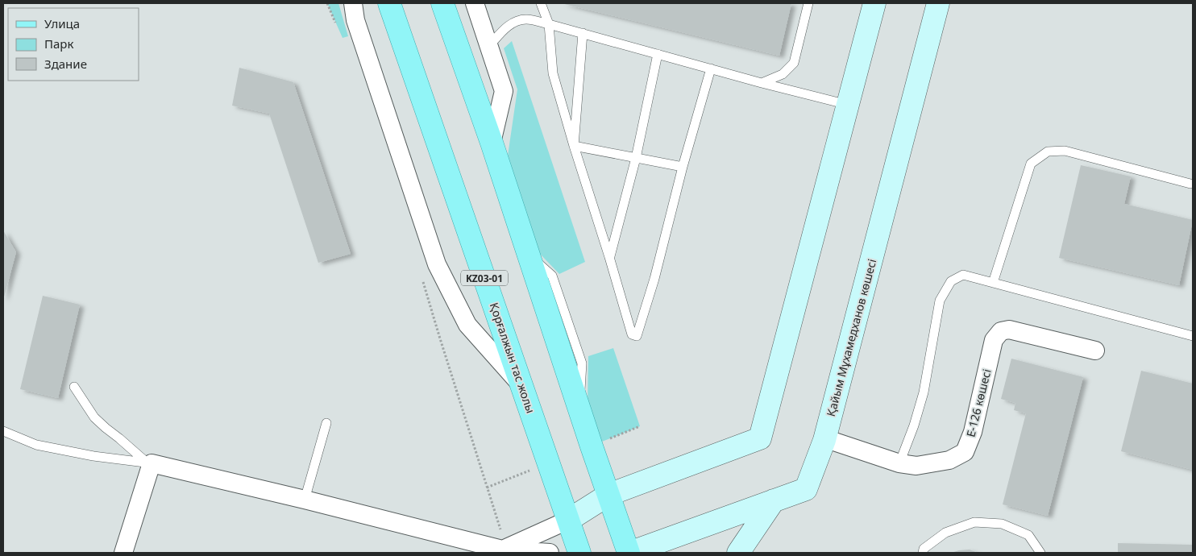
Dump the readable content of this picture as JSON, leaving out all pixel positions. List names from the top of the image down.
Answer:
{
  "streets": {
    "main road": ["KZ03-01", "Қайым Мұхамедханов көшесі", "Қорғалжын тас жолы"],
    "street": ["Е-126 көшесі"]
  },
  "crossings": [
    ["Қайым Мұхамедханов көшесі", "Е-126 көшесі"]
  ],
  "legend": ["Улица", "Парк", "Здание"]
}
